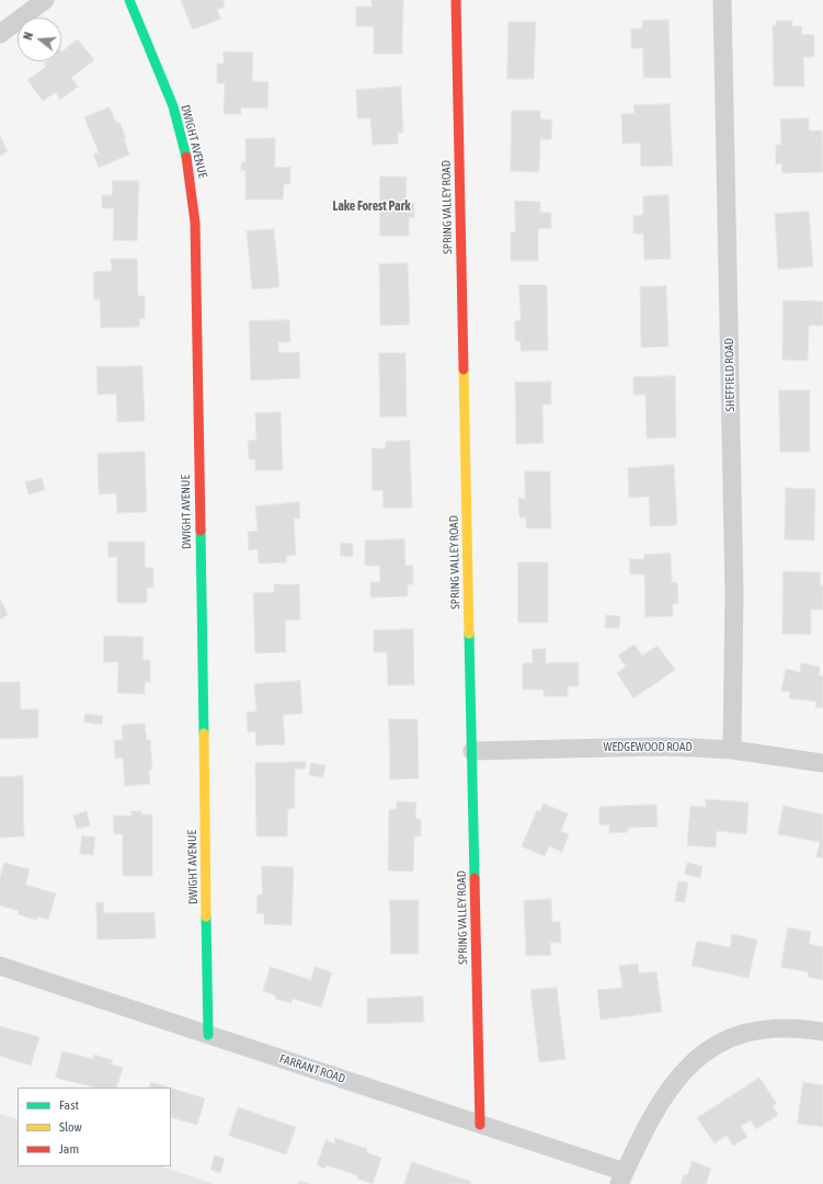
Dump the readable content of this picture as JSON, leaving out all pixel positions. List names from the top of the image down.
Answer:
{
  "streets": {
    "street": [
      "DWIGHT AVENUE",
      "SPRING VALLEY ROAD",
      "SHEFFIELD ROAD",
      "WEDGEWOOD ROAD",
      "FARRANT ROAD"
    ]
  },
  "crossings": [
    ["DWIGHT AVENUE", "FARRANT ROAD"],
    ["SPRING VALLEY ROAD", "WEDGEWOOD ROAD"],
    ["SPRING VALLEY ROAD", "FARRANT ROAD"],
    ["SHEFFIELD ROAD", "WEDGEWOOD ROAD"]
  ],
  "districts": ["Lake Forest Park"],
  "legend": ["Fast", "Slow", "Jam"],
  "north": "left"
}
